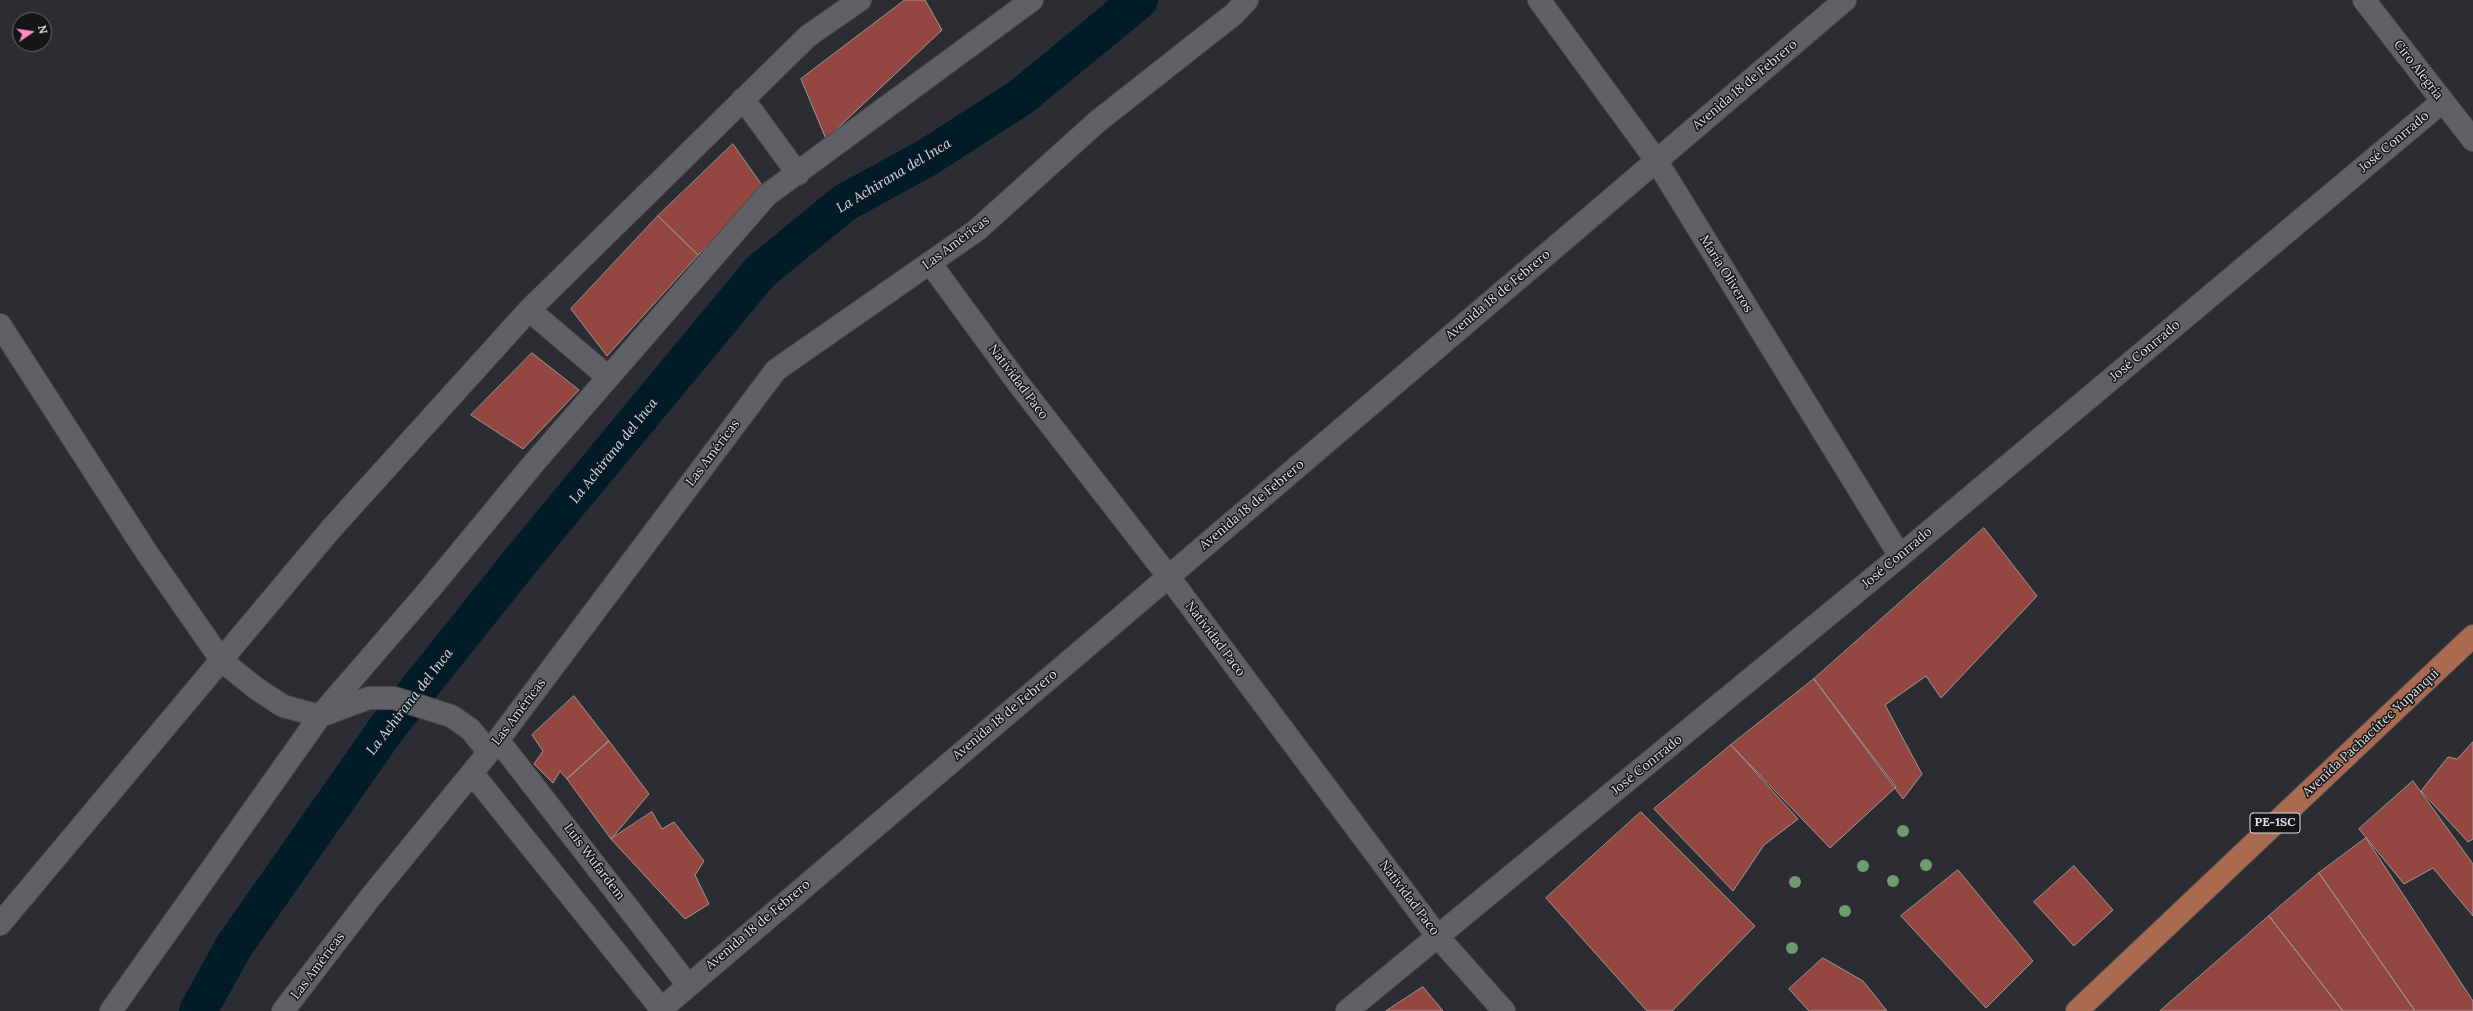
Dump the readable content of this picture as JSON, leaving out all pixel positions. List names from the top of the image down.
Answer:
{
  "streets": {
    "main road": ["Avenida Pachacútec Yupanqui", "PE-1SC"],
    "street": [
      "Ciro Alegría",
      "Avenida 18 de Febrero",
      "José Conrrado",
      "Las Américas",
      "María Oliveros",
      "Natividad Paco",
      "Luis Wufardem"
    ]
  },
  "crossings": [
    ["Ciro Alegría", "José Conrrado"],
    ["Avenida 18 de Febrero", "María Oliveros"],
    ["Avenida 18 de Febrero", "Natividad Paco"],
    ["Avenida 18 de Febrero", "Luis Wufardem"],
    ["José Conrrado", "María Oliveros"],
    ["José Conrrado", "Natividad Paco"],
    ["Las Américas", "Natividad Paco"],
    ["Las Américas", "Luis Wufardem"]
  ],
  "water": ["La Achirana del Inca"],
  "north": "right"
}
